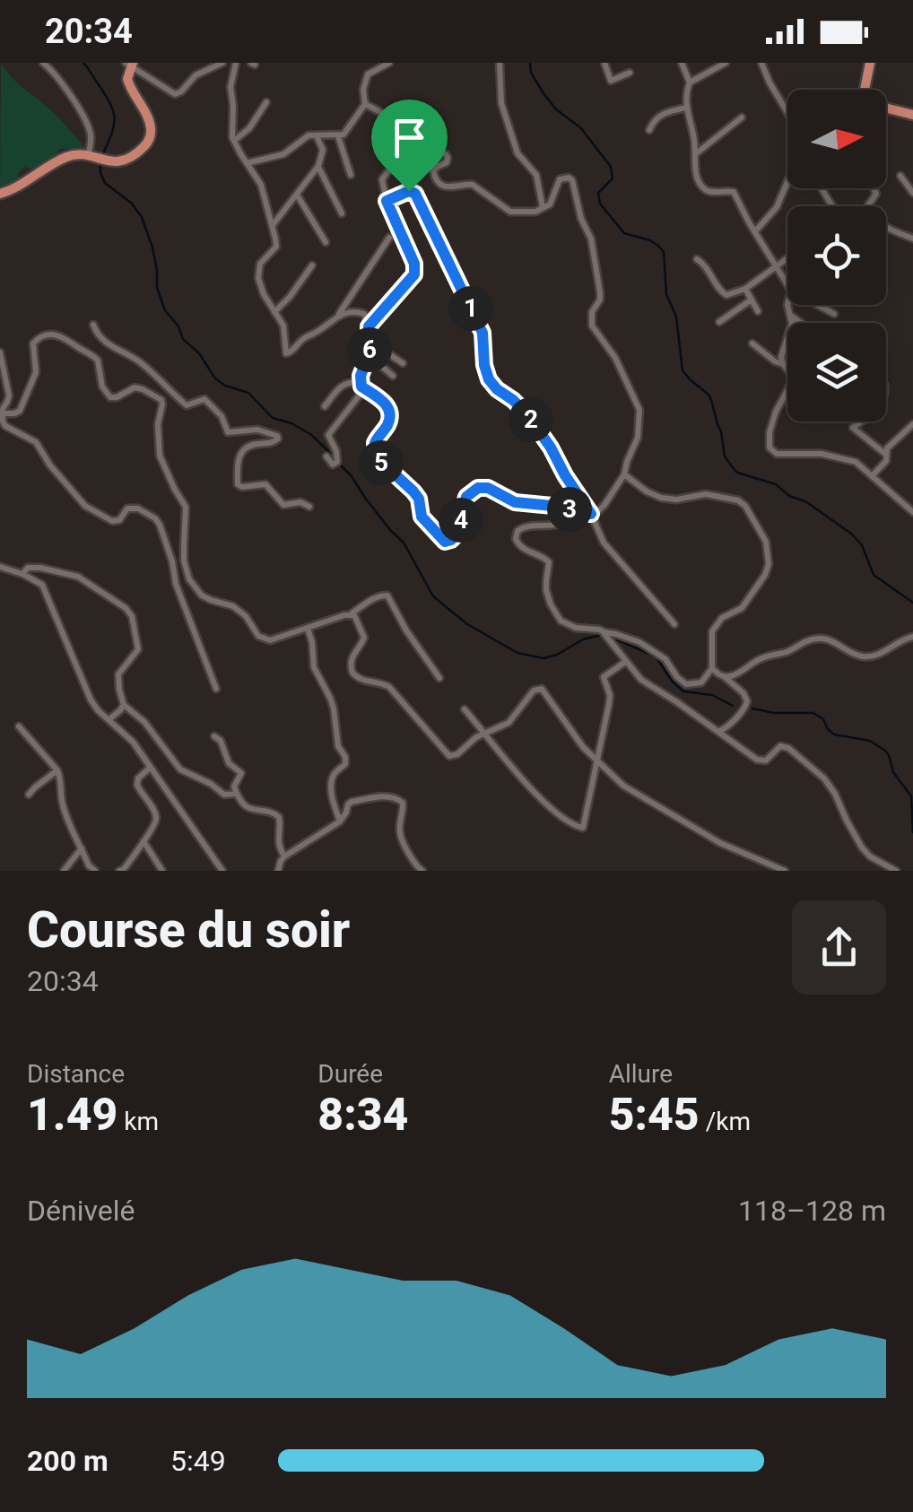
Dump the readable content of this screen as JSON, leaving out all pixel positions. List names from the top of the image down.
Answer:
{
  "north": "right",
  "page": {
    "status": "20:34",
    "pins": [
      "1",
      "6",
      "2",
      "5",
      "3",
      "4"
    ],
    "heading": ["Course du soir", "20:34"],
    "stats": [
      ["Distance", "1.49 km"],
      ["Durée", "8:34"],
      ["Allure", "5:45 /km"]
    ],
    "chart": ["Dénivelé", "118–128 m"],
    "list": [
      {
        "name": "200 m",
        "note": "5:49"
      }
    ]
  }
}
